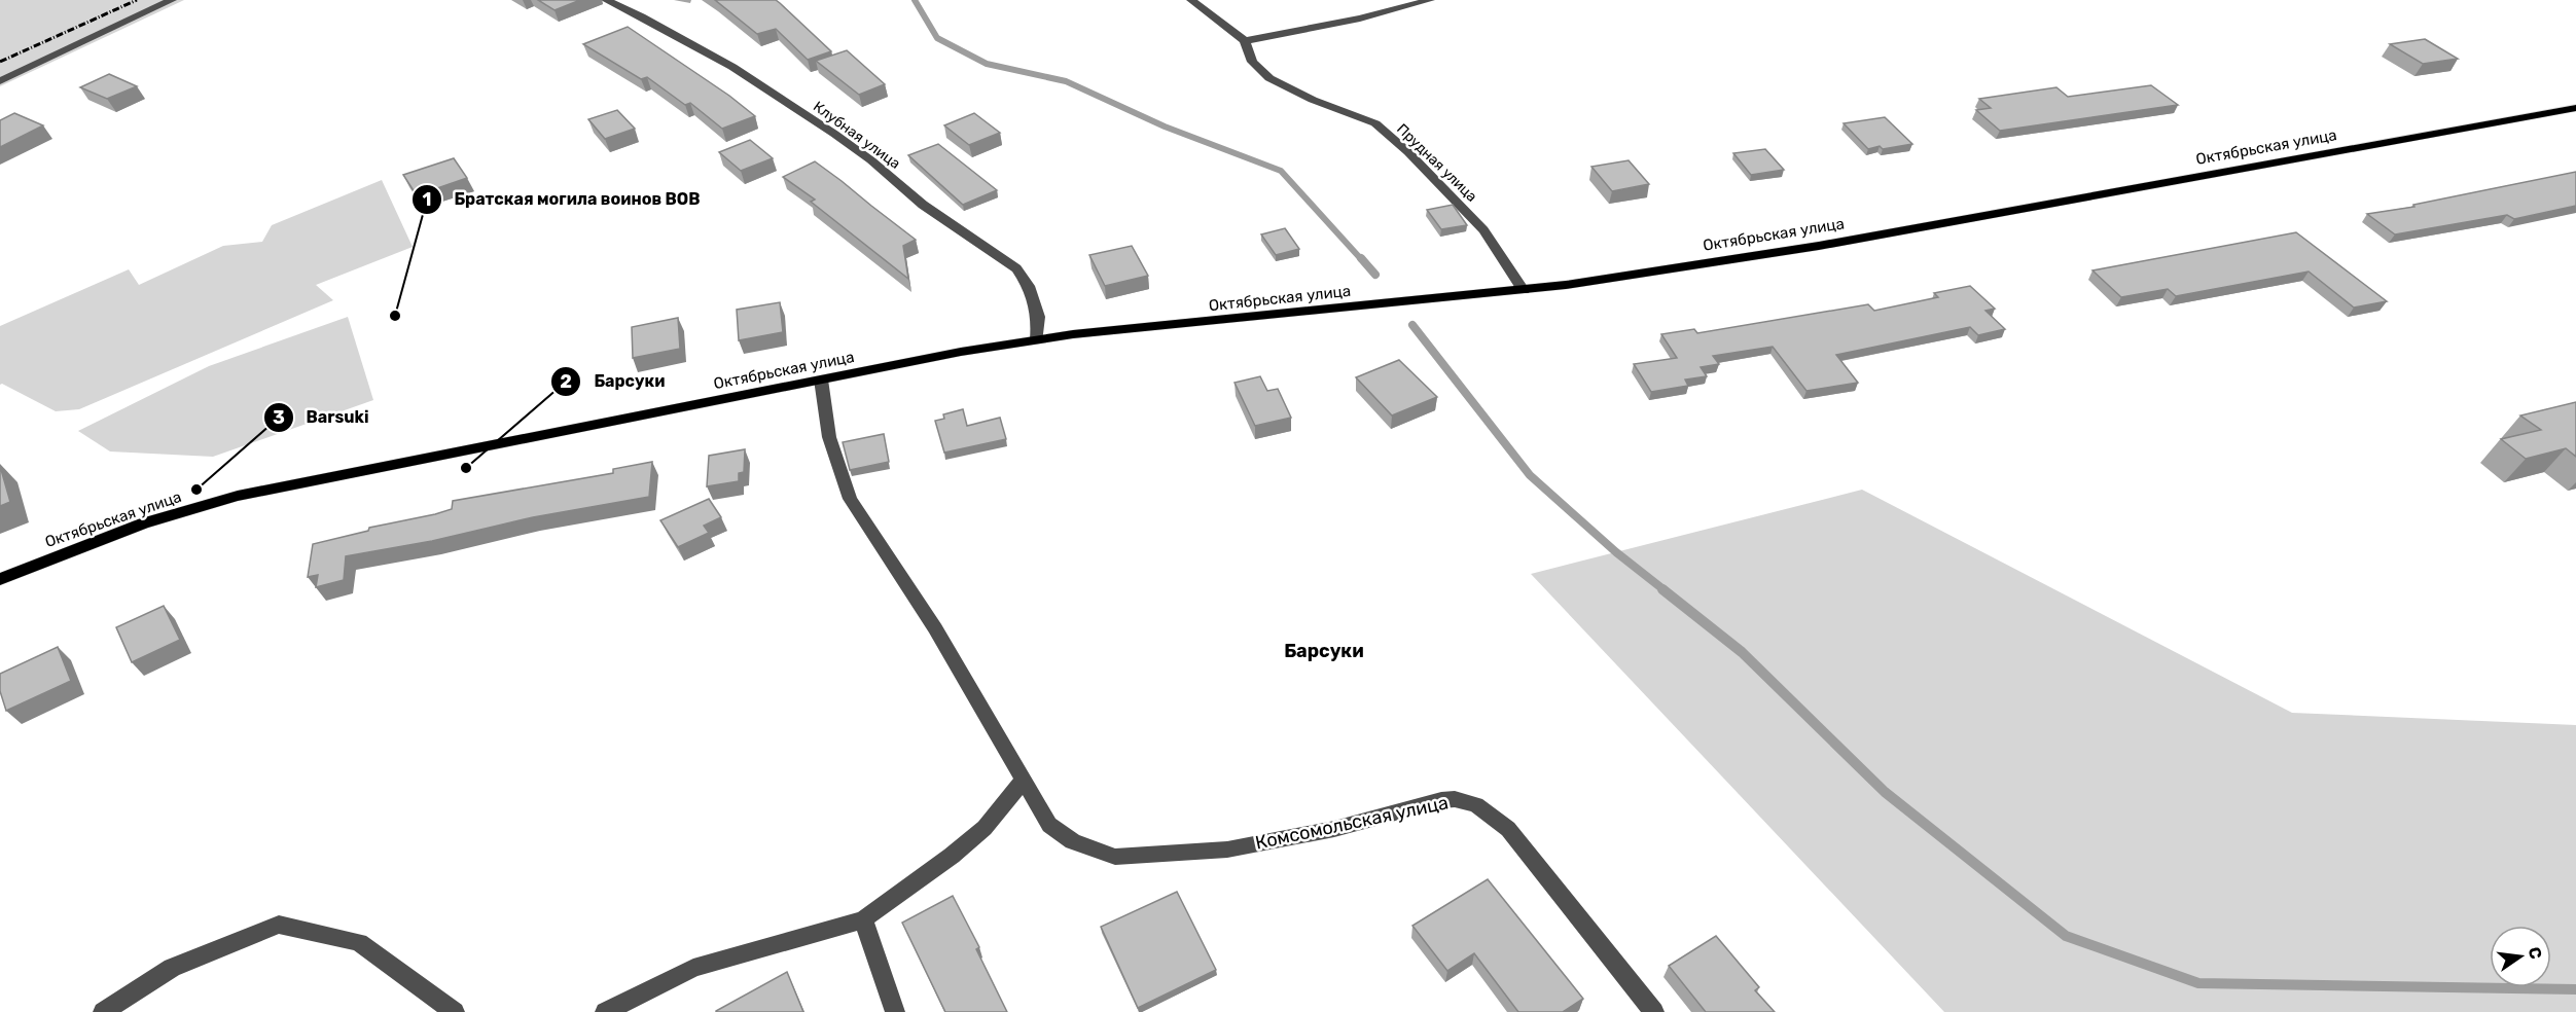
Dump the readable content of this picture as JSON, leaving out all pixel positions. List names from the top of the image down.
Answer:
{
  "streets": {
    "main road": ["Октябрьская улица"],
    "street": ["Клубная улица", "Прудная улица", "Комсомольская улица"]
  },
  "crossings": [
    ["Клубная улица", "Октябрьская улица"],
    ["Октябрьская улица", "Прудная улица"],
    ["Октябрьская улица", "Комсомольская улица"]
  ],
  "districts": ["Барсуки"],
  "places": ["Братская могила воинов ВОВ", "Барсуки", "Barsuki"],
  "north": "right"
}
